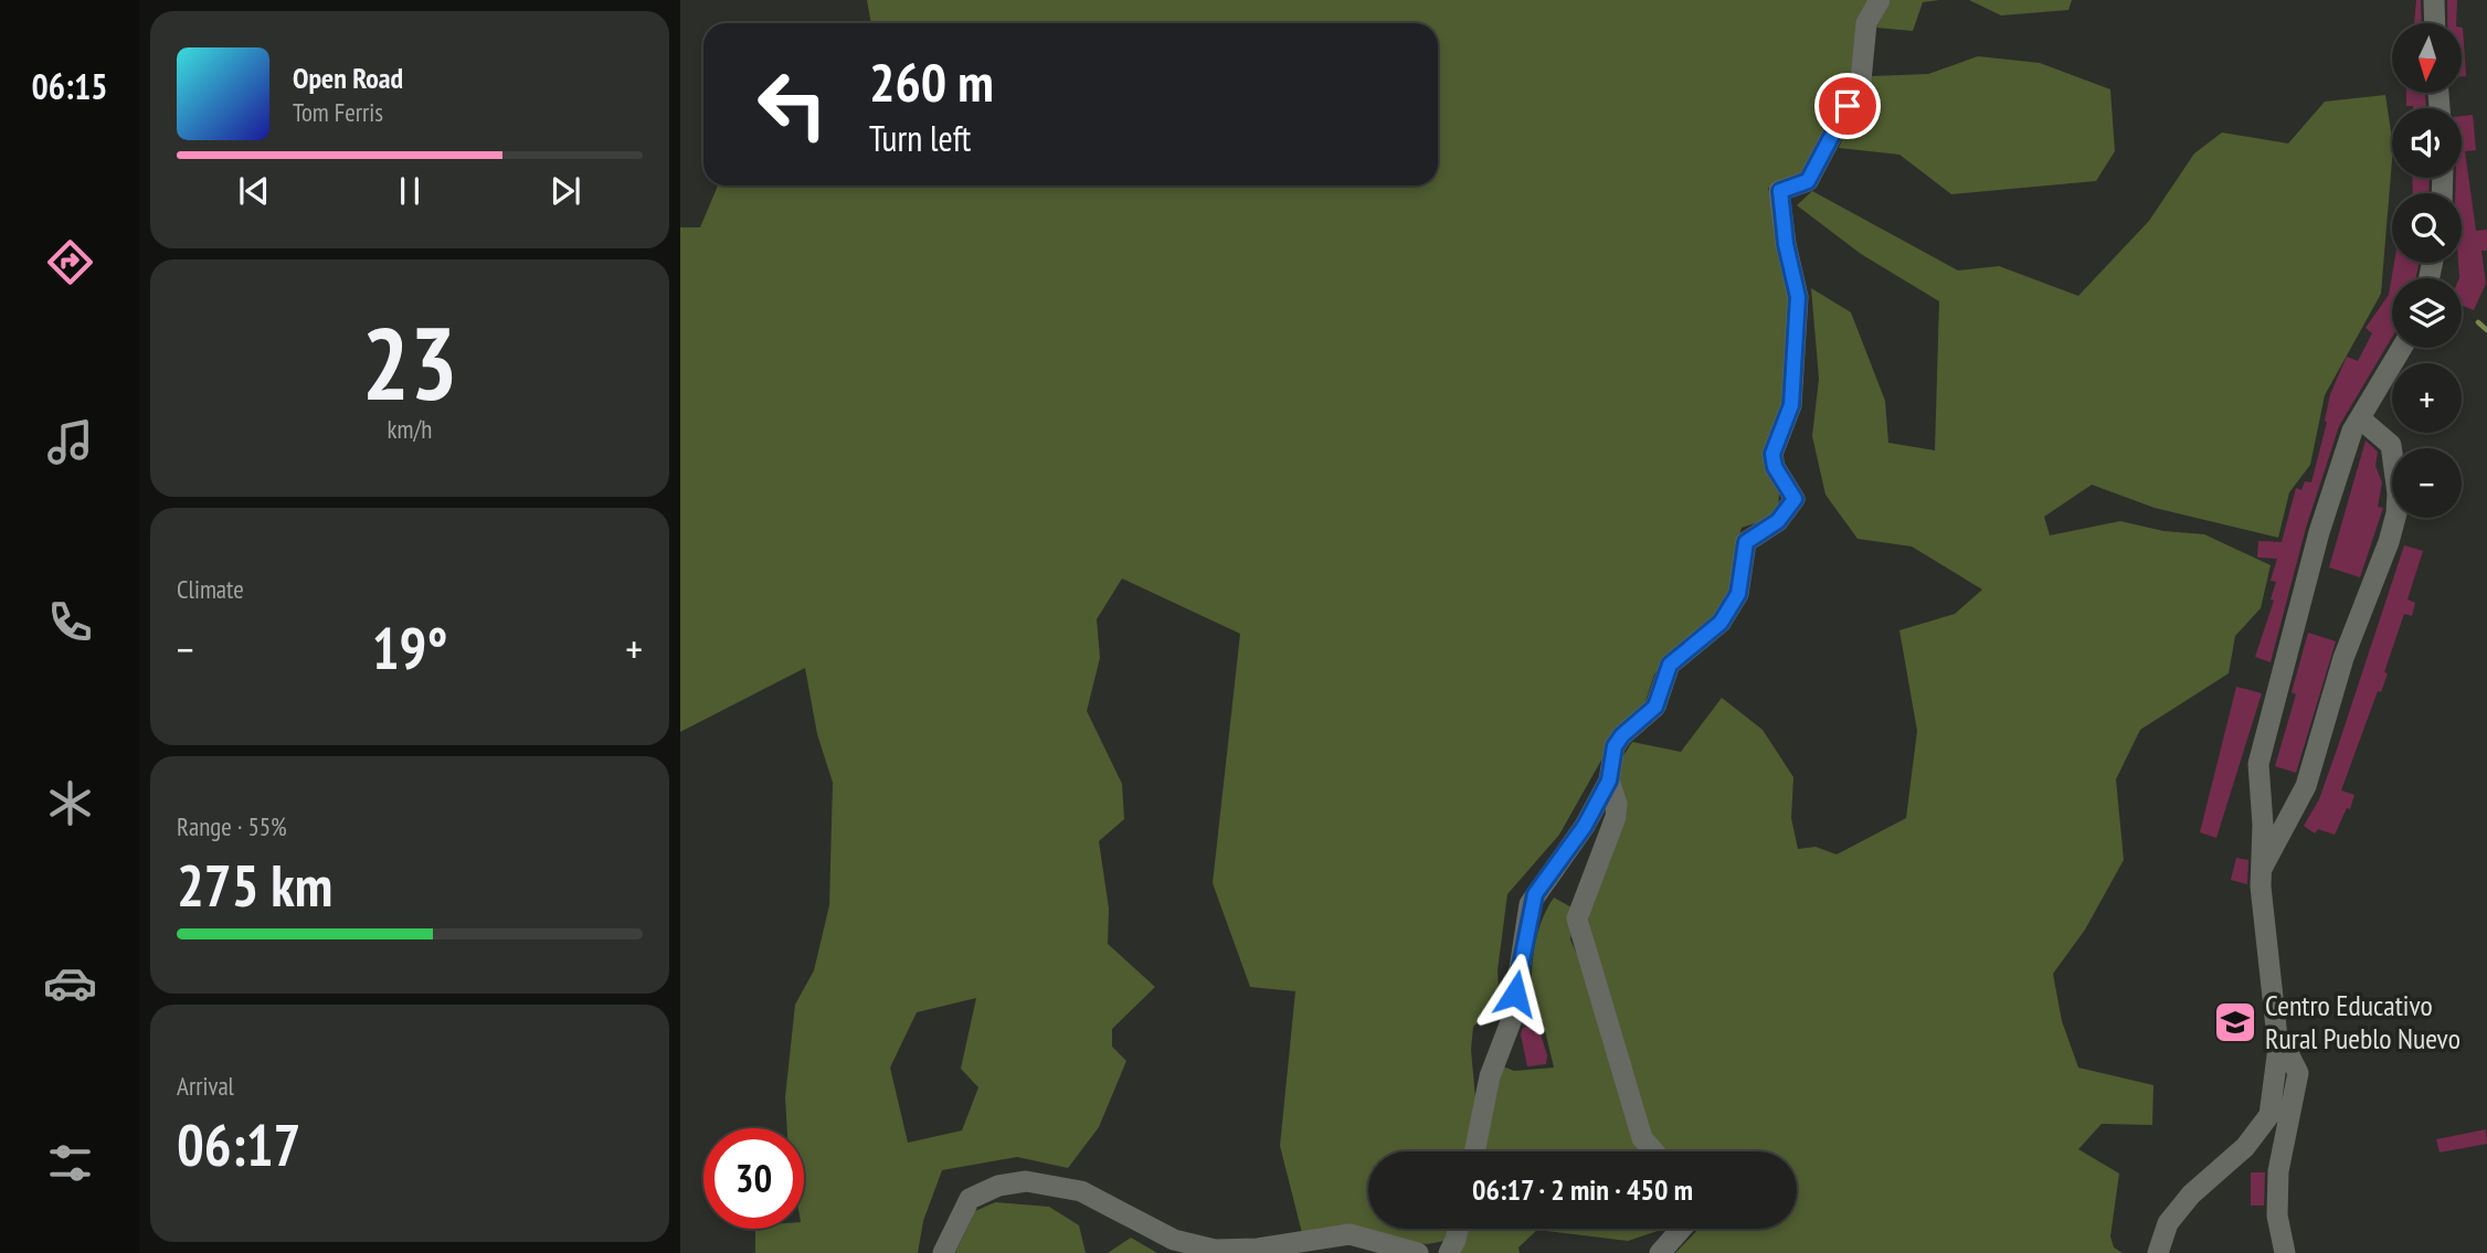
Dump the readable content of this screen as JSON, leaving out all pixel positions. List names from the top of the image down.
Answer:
{
  "places": {
    "school or university": ["Centro Educativo Rural Pueblo Nuevo"]
  },
  "north": "bottom",
  "page": {
    "tabs": "06:15",
    "map_buttons": ["+", "−"],
    "turn": ["260 m", "Turn left"],
    "song": ["Open Road", "Tom Ferris"],
    "tile": [
      ["23", "km/h"],
      "Climate",
      ["Range · 55%", "275 km"],
      ["Arrival", "06:17"]
    ],
    "heat": ["−", "19°", "+"],
    "limit": "30",
    "trip": "06:17 · 2 min · 450 m"
  }
}
